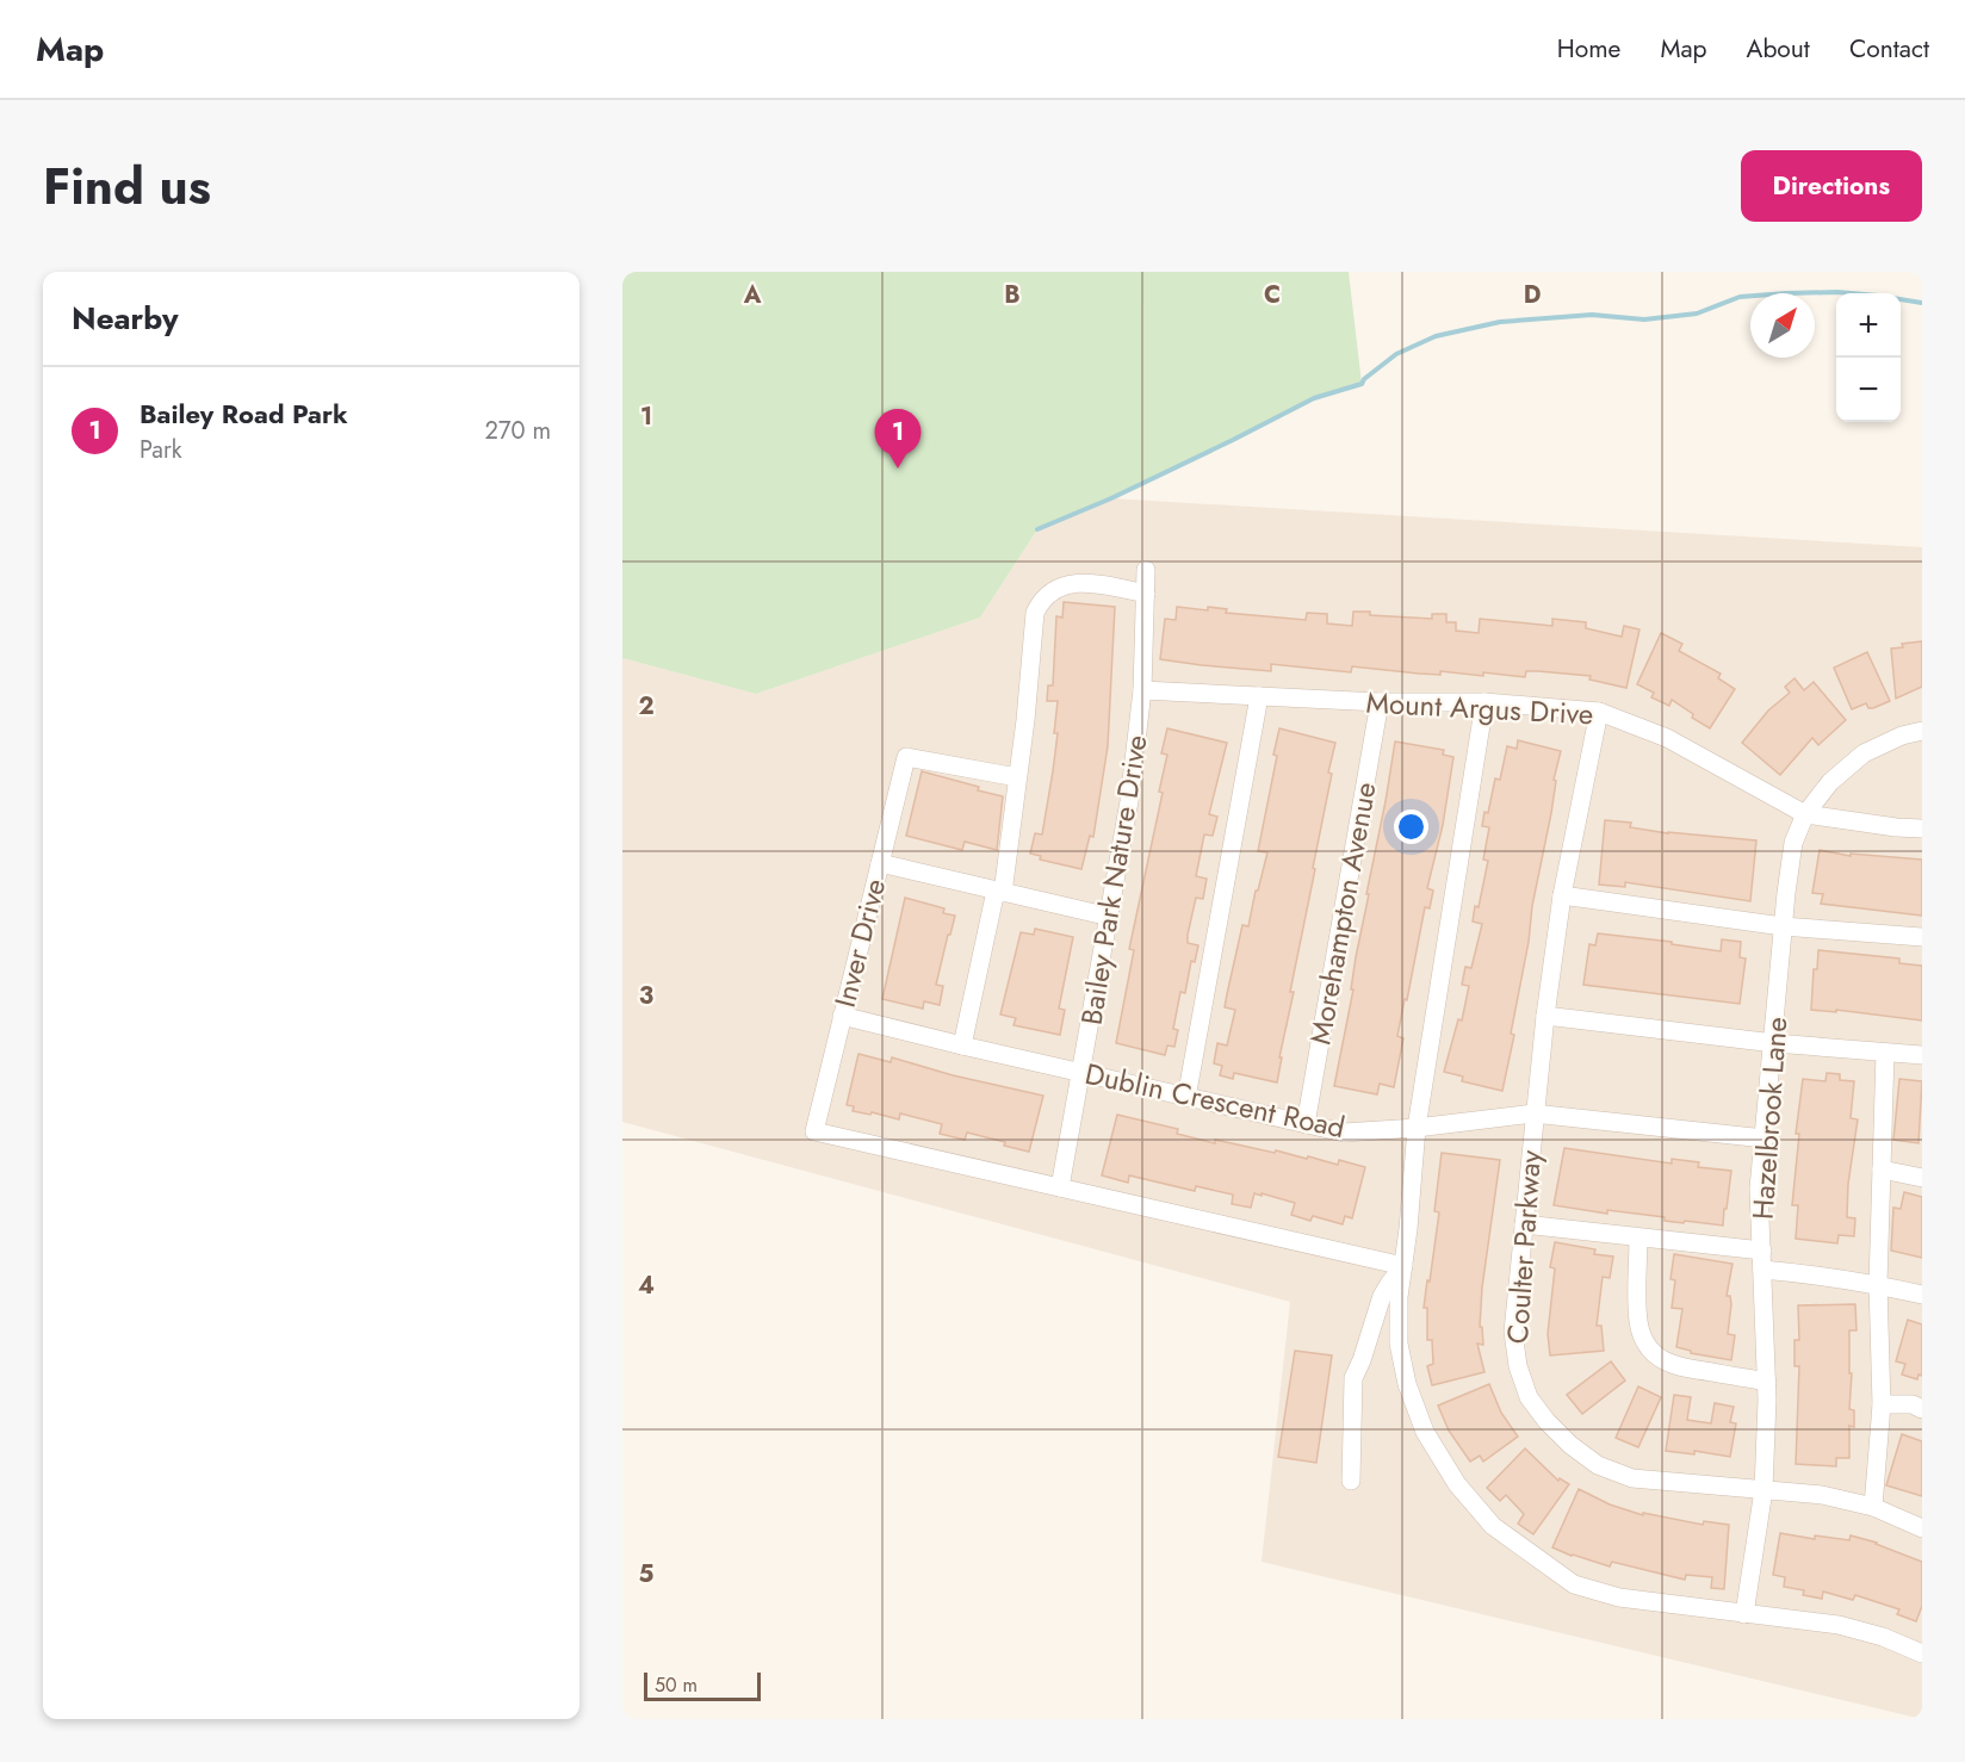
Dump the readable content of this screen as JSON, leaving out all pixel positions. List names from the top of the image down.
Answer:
{
  "streets": {
    "street": [
      "Mount Argus Drive",
      "Bailey Park Nature Drive",
      "Morehampton Avenue",
      "Inver Drive",
      "Dublin Crescent Road",
      "Hazelbrook Lane",
      "Coulter Parkway"
    ]
  },
  "crossings": [
    ["Mount Argus Drive", "Bailey Park Nature Drive"],
    ["Mount Argus Drive", "Morehampton Avenue"],
    ["Mount Argus Drive", "Hazelbrook Lane"],
    ["Mount Argus Drive", "Coulter Parkway"],
    ["Bailey Park Nature Drive", "Inver Drive"],
    ["Bailey Park Nature Drive", "Dublin Crescent Road"],
    ["Morehampton Avenue", "Dublin Crescent Road"],
    ["Inver Drive", "Dublin Crescent Road"],
    ["Dublin Crescent Road", "Hazelbrook Lane"],
    ["Dublin Crescent Road", "Coulter Parkway"],
    ["Hazelbrook Lane", "Coulter Parkway"]
  ],
  "scale_bar": "50 m",
  "north": "top right",
  "page": {
    "header": "Map",
    "nav": [
      "Home",
      "Map",
      "About",
      "Contact"
    ],
    "title": "Find us",
    "buttons": "Directions",
    "heading": "Nearby",
    "map_buttons": ["+", "−"],
    "list": [
      {
        "mark": "1",
        "name": "Bailey Road Park",
        "note": "Park",
        "value": "270 m"
      }
    ],
    "pins": "1",
    "scale": "50 m"
  },
  "grid": {
    "columns": [
      "A",
      "B",
      "C",
      "D"
    ],
    "rows": [
      "1",
      "2",
      "3",
      "4",
      "5"
    ]
  }
}
